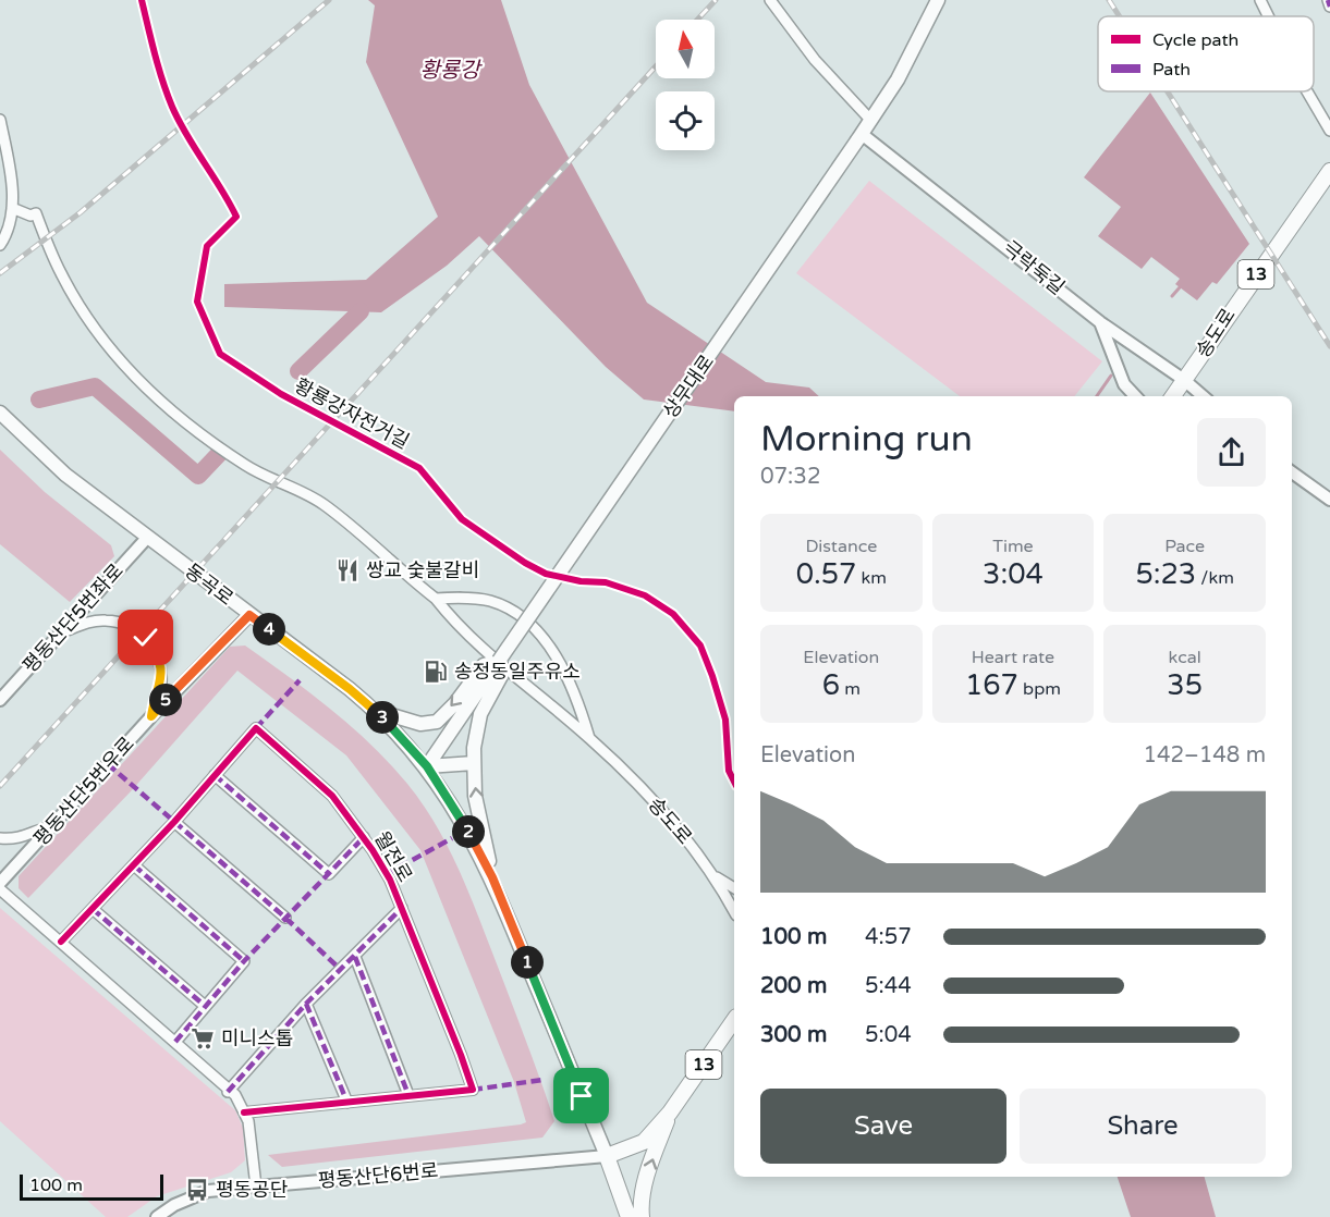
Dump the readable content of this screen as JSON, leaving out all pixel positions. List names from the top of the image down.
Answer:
{
  "streets": {
    "main road": [
      "13",
      "송도로",
      "상무대로",
      "동곡로"
    ],
    "street": [
      "극락둑길",
      "평동산단5번좌로",
      "평동산단5번우로",
      "월전로",
      "평동산단6번로"
    ],
    "cycle path": ["황룡강자전거길"]
  },
  "crossings": [
    ["극락둑길", "송도로"],
    ["극락둑길", "상무대로"],
    ["13", "동곡로"],
    ["13", "평동산단6번로"],
    ["송도로", "상무대로"],
    ["상무대로", "동곡로"],
    ["동곡로", "평동산단5번좌로"],
    ["동곡로", "평동산단5번우로"],
    ["동곡로", "평동산단6번로"]
  ],
  "water": ["황룡강"],
  "places": {
    "restaurant": ["쌍교 숯불갈비"],
    "fuel station": ["송정동일주유소"],
    "supermarket": ["미니스톱"],
    "bus stop": ["평동공단"]
  },
  "legend": ["Cycle path", "Path"],
  "scale_bar": "100 m",
  "north": "top",
  "page": {
    "heading": ["Morning run", "07:32"],
    "stats": [
      ["Distance", "0.57 km"],
      ["Time", "3:04"],
      ["Pace", "5:23 /km"],
      ["Elevation", "6 m"],
      ["Heart rate", "167 bpm"],
      ["kcal", "35"]
    ],
    "pins": [
      "4",
      "5",
      "3",
      "2",
      "1"
    ],
    "chart": ["Elevation", "142–148 m"],
    "list": [
      {
        "name": "100 m",
        "note": "4:57"
      },
      {
        "name": "200 m",
        "note": "5:44"
      },
      {
        "name": "300 m",
        "note": "5:04"
      }
    ],
    "buttons": ["Save", "Share"],
    "scale": "100 m"
  }
}
